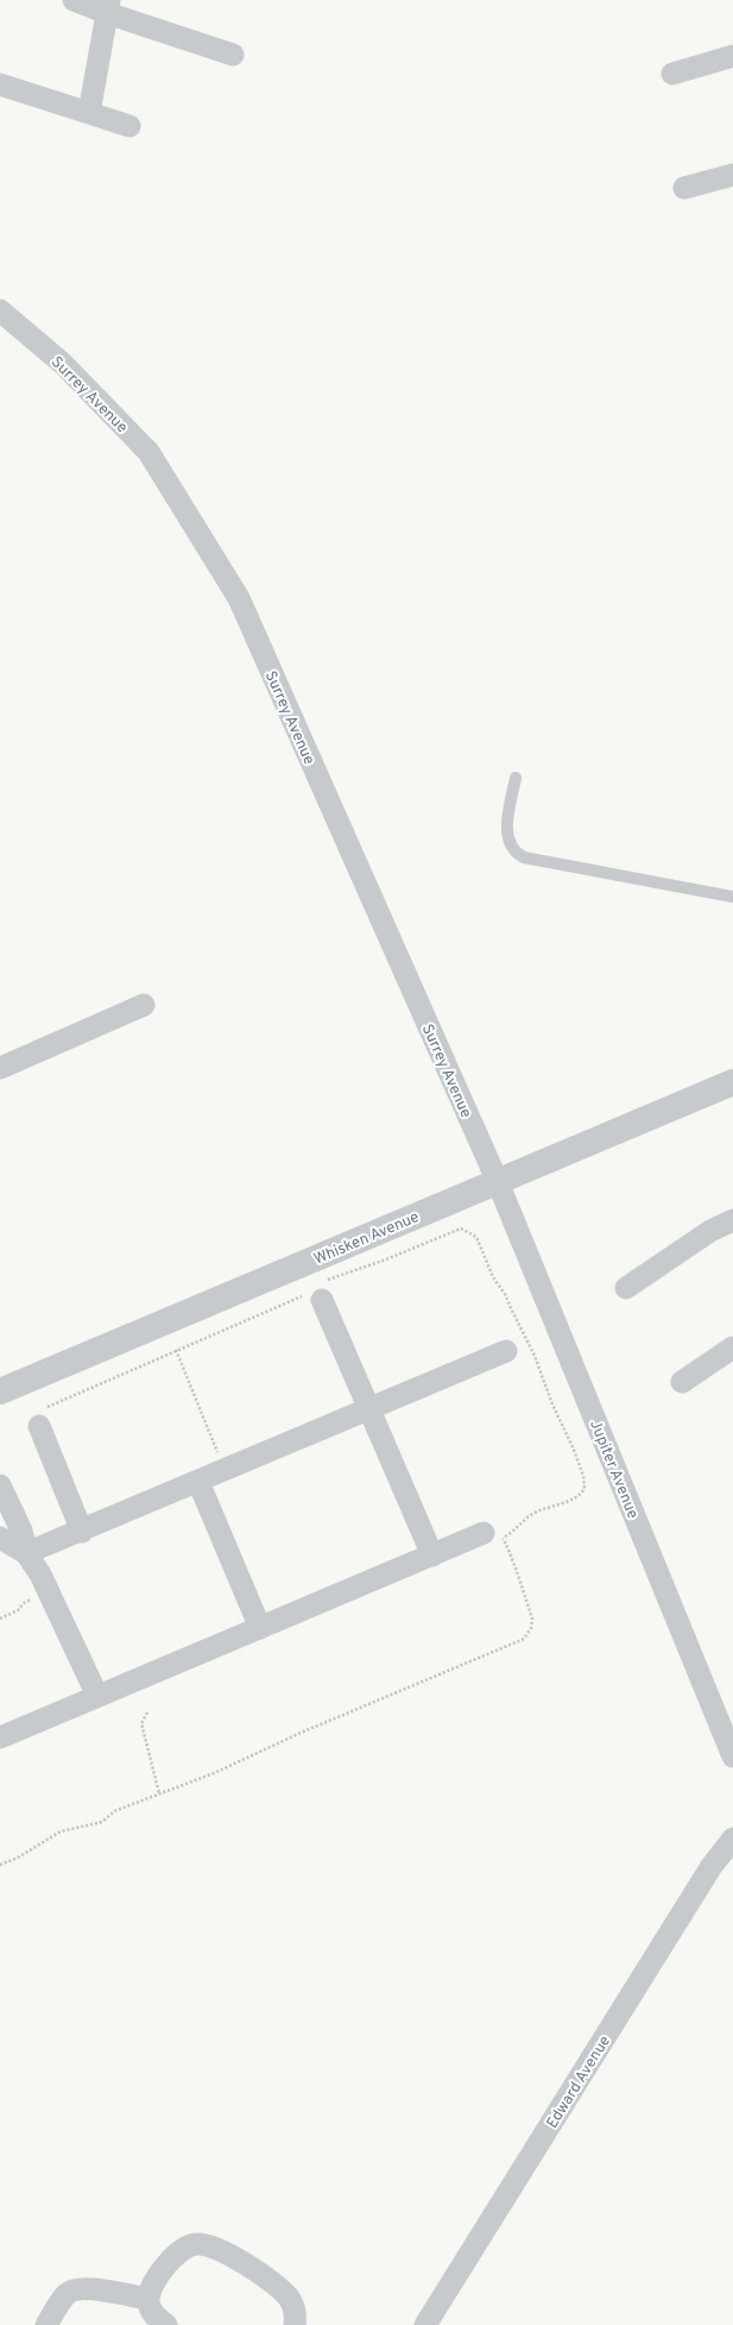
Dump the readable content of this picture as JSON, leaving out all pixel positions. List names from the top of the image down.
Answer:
{
  "streets": {
    "street": [
      "Surrey Avenue",
      "Whisken Avenue",
      "Jupiter Avenue",
      "Edward Avenue"
    ]
  },
  "crossings": [
    ["Surrey Avenue", "Whisken Avenue"],
    ["Surrey Avenue", "Jupiter Avenue"],
    ["Whisken Avenue", "Jupiter Avenue"]
  ]
}
